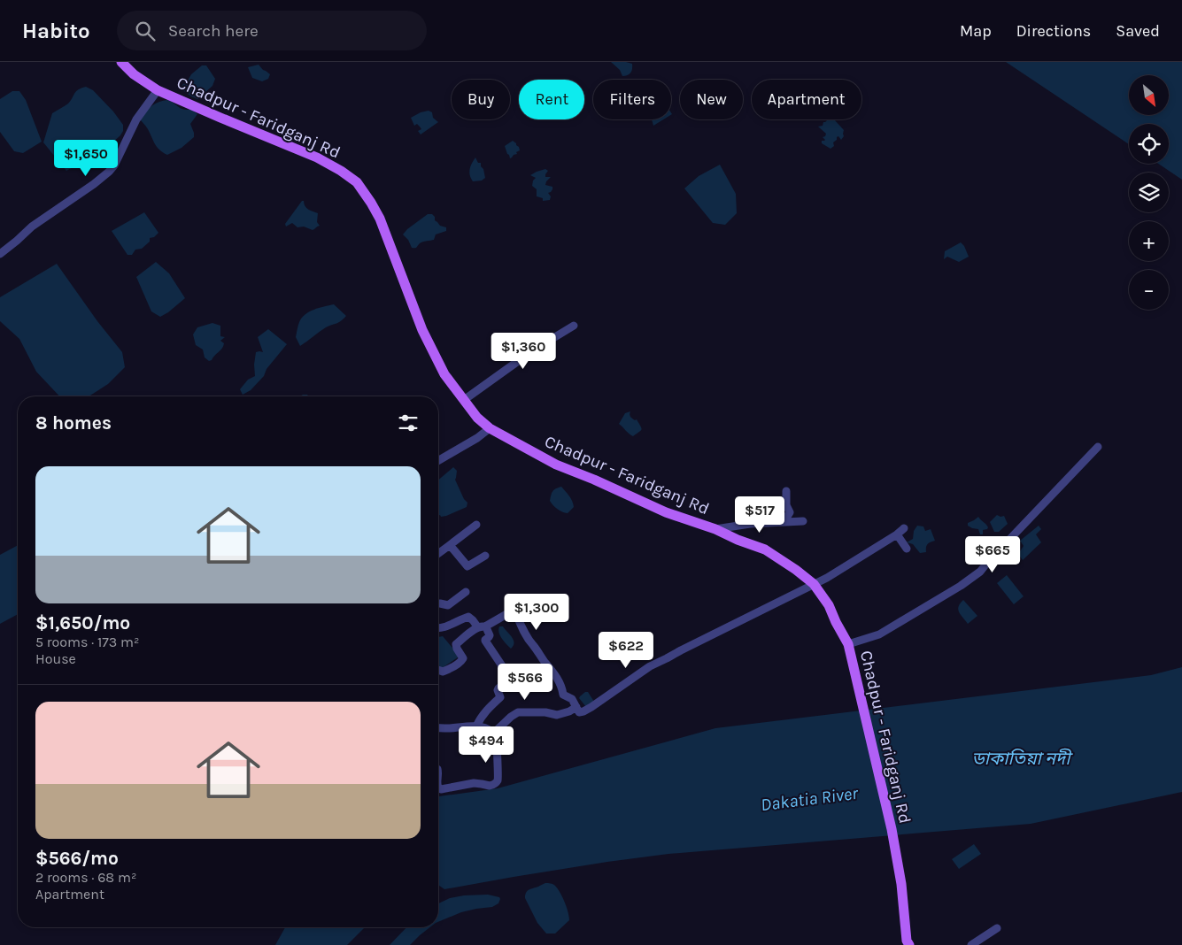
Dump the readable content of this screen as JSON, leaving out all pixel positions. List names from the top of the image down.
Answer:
{
  "streets": {
    "main road": ["Chadpur - Faridganj Rd"]
  },
  "water": ["ডাকাতিয়া নদী", "Dakatia River"],
  "north": "bottom right",
  "page": {
    "header": "Habito",
    "search": "Search here",
    "nav": ["Map", "Directions", "Saved"],
    "map_buttons": ["+", "−"],
    "chip": [
      "Buy",
      "Rent",
      "Filters",
      "New",
      "Apartment"
    ],
    "price": [
      "$1,650",
      "$1,360",
      "$517",
      "$665",
      "$1,300",
      "$622",
      "$566",
      "$494"
    ],
    "heading": "8 homes",
    "list": [
      {
        "name": "$1,650/mo",
        "note": "5 rooms · 173 m² · House"
      },
      {
        "name": "$566/mo",
        "note": "2 rooms · 68 m² · Apartment"
      }
    ]
  }
}
